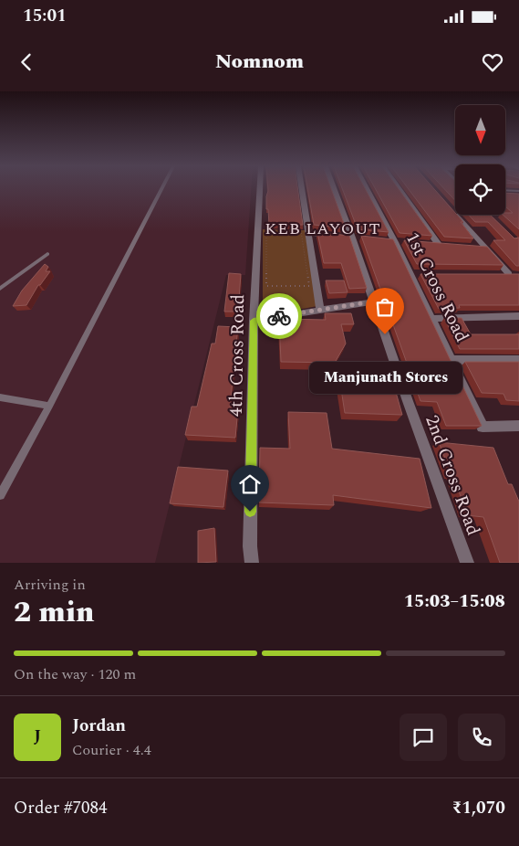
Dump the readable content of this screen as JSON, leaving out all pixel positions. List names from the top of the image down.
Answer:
{
  "streets": {
    "street": ["1st Cross Road", "4th Cross Road", "2nd Cross Road"]
  },
  "districts": ["KEB LAYOUT"],
  "places": ["Manjunath Stores"],
  "north": "bottom",
  "page": {
    "status": "15:01",
    "header": "Nomnom",
    "bubble": "Manjunath Stores",
    "heading": ["2 min", "Arriving in", "15:03–15:08"],
    "panel": [
      "Jordan",
      "Courier · 4.4",
      "Order #7084",
      "₹1,070"
    ],
    "bar": "On the way · 120 m",
    "round": "J"
  }
}
